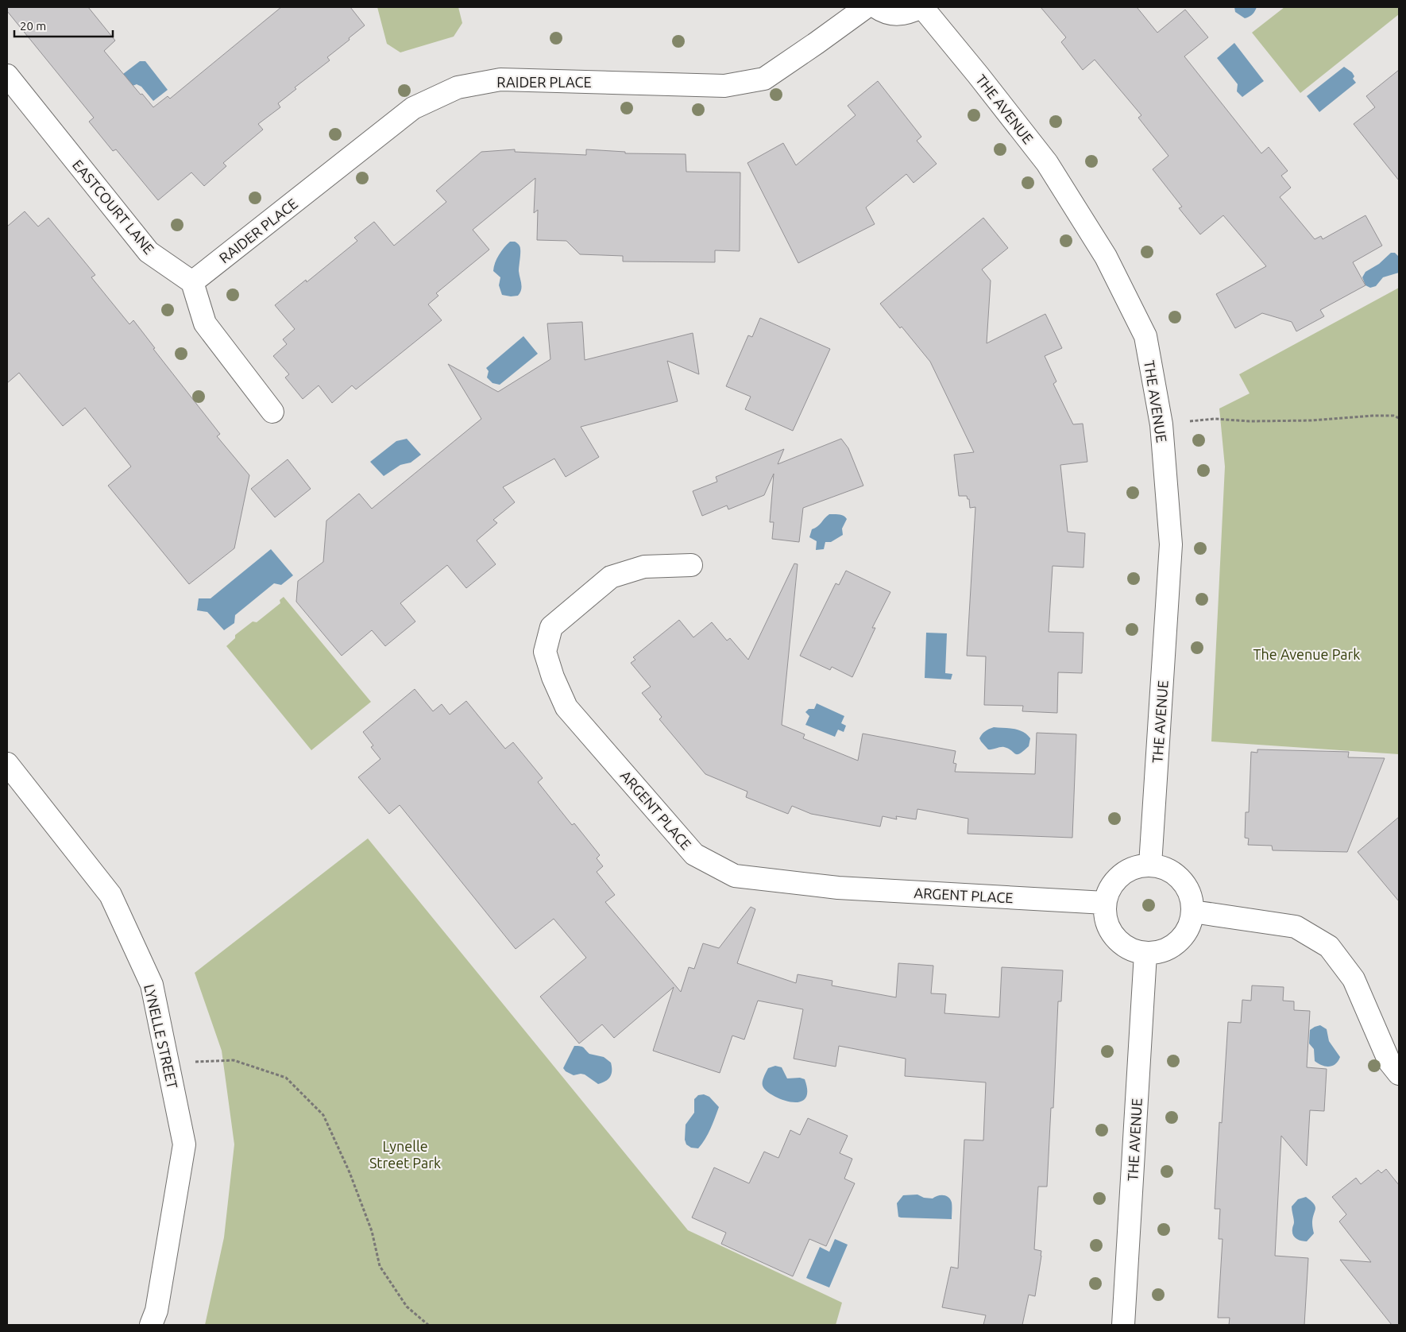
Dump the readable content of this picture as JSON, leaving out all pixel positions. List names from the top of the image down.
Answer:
{
  "streets": {
    "street": [
      "RAIDER PLACE",
      "THE AVENUE",
      "EASTCOURT LANE",
      "ARGENT PLACE",
      "LYNELLE STREET"
    ]
  },
  "crossings": [
    ["RAIDER PLACE", "EASTCOURT LANE"],
    ["THE AVENUE", "ARGENT PLACE"]
  ],
  "parks": ["The Avenue Park", "Lynelle Street Park"],
  "scale_bar": "20 m"
}
